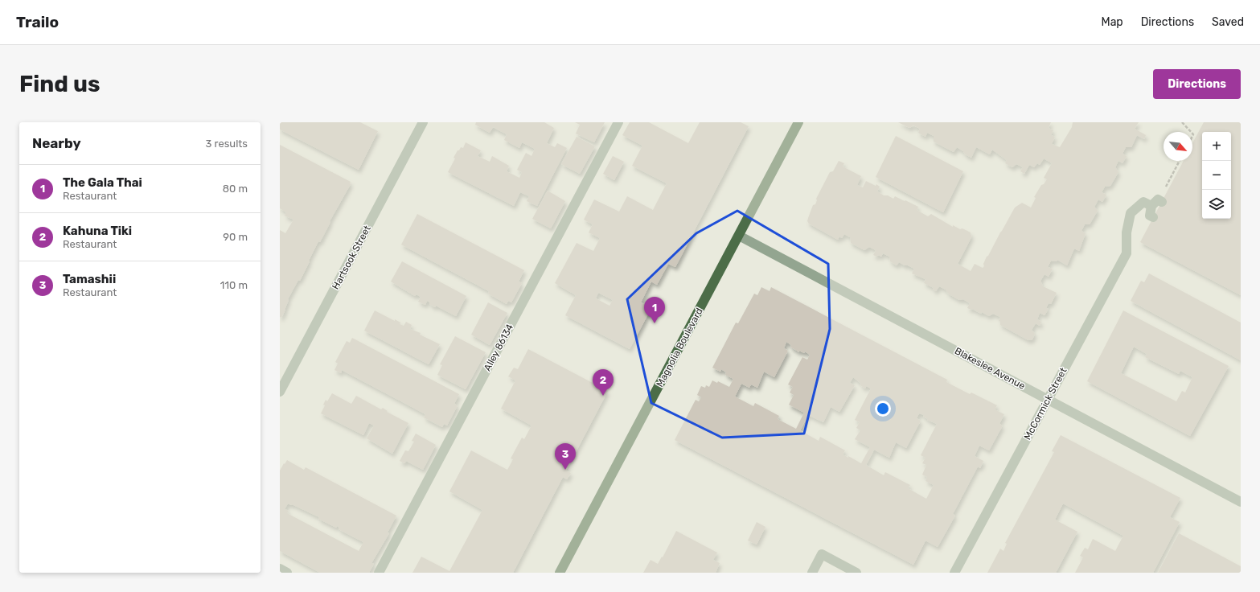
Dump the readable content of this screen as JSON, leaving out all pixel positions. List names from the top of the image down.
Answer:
{
  "streets": {
    "main road": ["Magnolia Boulevard"],
    "street": [
      "Hartsook Street",
      "Alley 86134",
      "Blakeslee Avenue",
      "McCormick Street"
    ]
  },
  "crossings": [
    ["Magnolia Boulevard", "Blakeslee Avenue"],
    ["Blakeslee Avenue", "McCormick Street"]
  ],
  "north": "bottom right",
  "page": {
    "header": "Trailo",
    "nav": ["Map", "Directions", "Saved"],
    "buttons": "Directions",
    "title": "Find us",
    "heading": ["Nearby", "3 results"],
    "map_buttons": ["+", "−"],
    "list": [
      {
        "mark": "1",
        "name": "The Gala Thai",
        "note": "Restaurant",
        "value": "80 m"
      },
      {
        "mark": "2",
        "name": "Kahuna Tiki",
        "note": "Restaurant",
        "value": "90 m"
      },
      {
        "mark": "3",
        "name": "Tamashii",
        "note": "Restaurant",
        "value": "110 m"
      }
    ],
    "pins": ["1", "2", "3"]
  }
}
